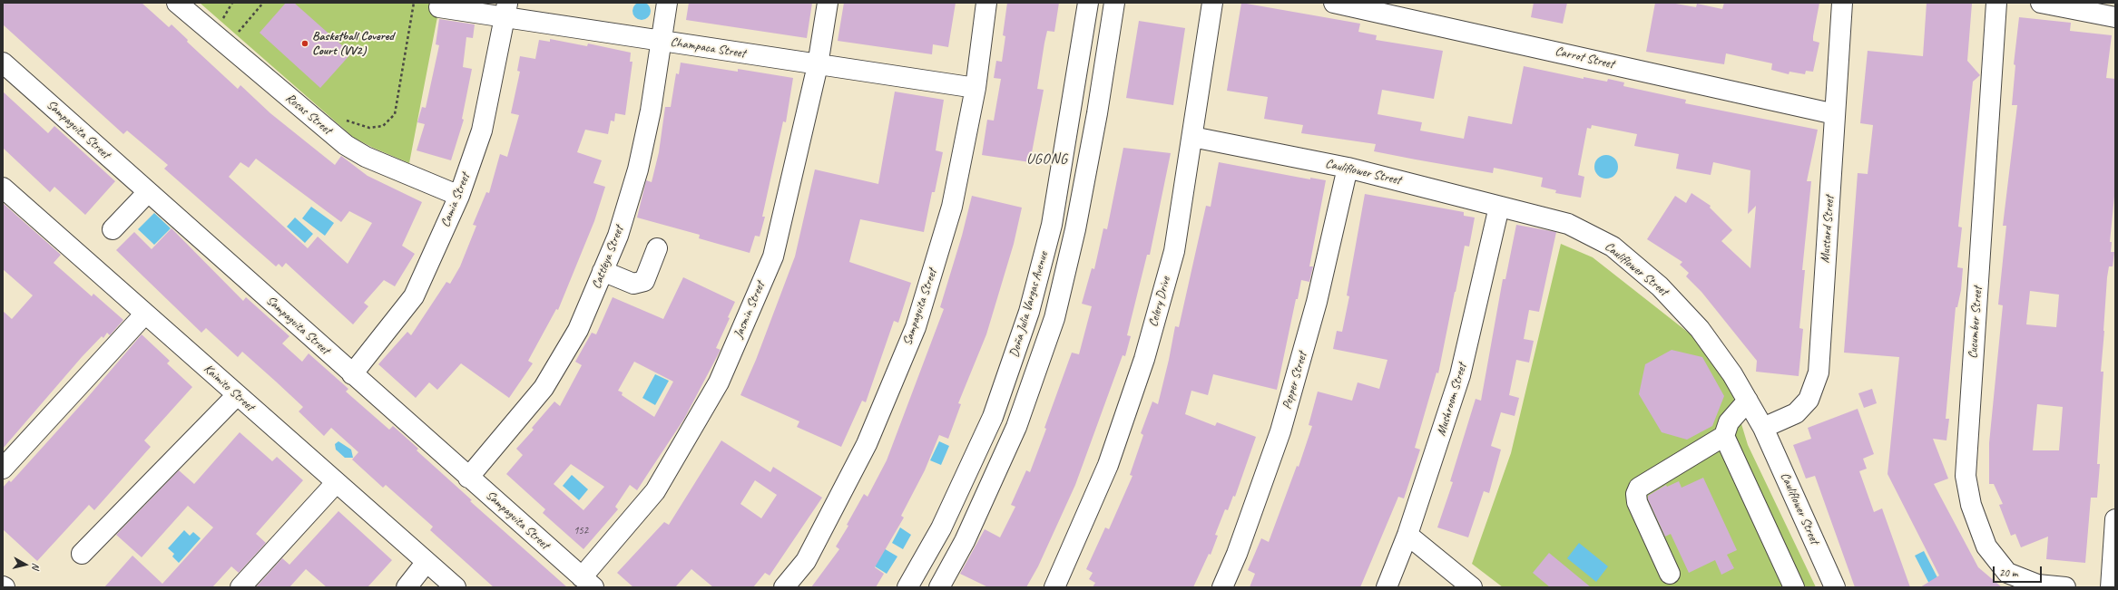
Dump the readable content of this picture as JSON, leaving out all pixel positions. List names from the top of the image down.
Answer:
{
  "streets": {
    "street": [
      "Champaca Street",
      "Carrot Street",
      "Rosas Street",
      "Sampaguita Street",
      "Cauliflower Street",
      "Camia Street",
      "Mustard Street",
      "Cattleya Street",
      "Celery Drive",
      "Doña Julia Vargas Avenue",
      "Jasmin Street",
      "Cucumber Street",
      "Pepper Street",
      "Kaimito Street",
      "Mushroom Street"
    ]
  },
  "crossings": [
    ["Champaca Street", "Sampaguita Street"],
    ["Champaca Street", "Camia Street"],
    ["Champaca Street", "Cattleya Street"],
    ["Champaca Street", "Jasmin Street"],
    ["Carrot Street", "Mustard Street"],
    ["Rosas Street", "Camia Street"],
    ["Sampaguita Street", "Camia Street"],
    ["Sampaguita Street", "Cattleya Street"],
    ["Sampaguita Street", "Jasmin Street"],
    ["Cauliflower Street", "Mustard Street"],
    ["Cauliflower Street", "Celery Drive"],
    ["Cauliflower Street", "Pepper Street"],
    ["Cauliflower Street", "Mushroom Street"]
  ],
  "districts": ["UGONG"],
  "places": ["Basketball Covered Court (VV2)"],
  "house_numbers": ["152"],
  "scale_bar": "20 m",
  "north": "right"
}
